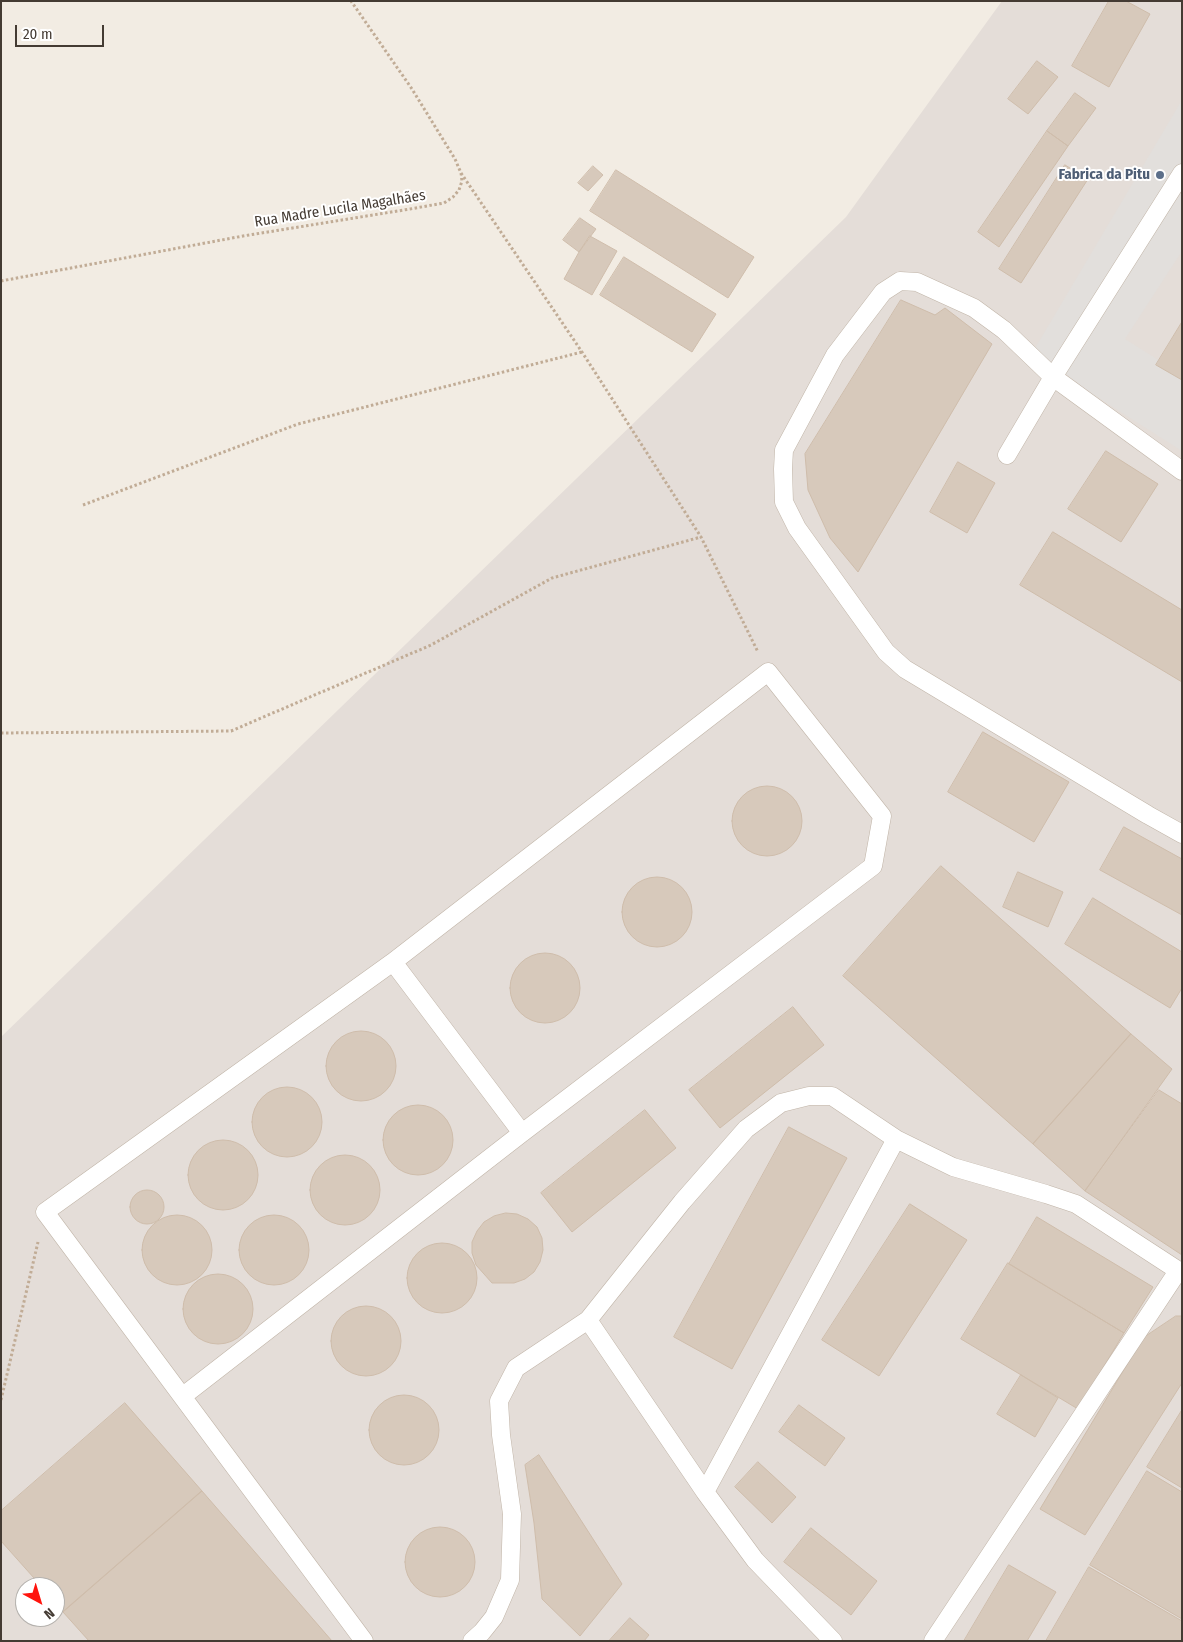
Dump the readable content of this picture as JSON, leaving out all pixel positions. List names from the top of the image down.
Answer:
{
  "streets": {
    "path": ["Rua Madre Lucila Magalhães"]
  },
  "places": ["Fabrica da Pitu"],
  "scale_bar": "20 m",
  "north": "bottom right"
}
